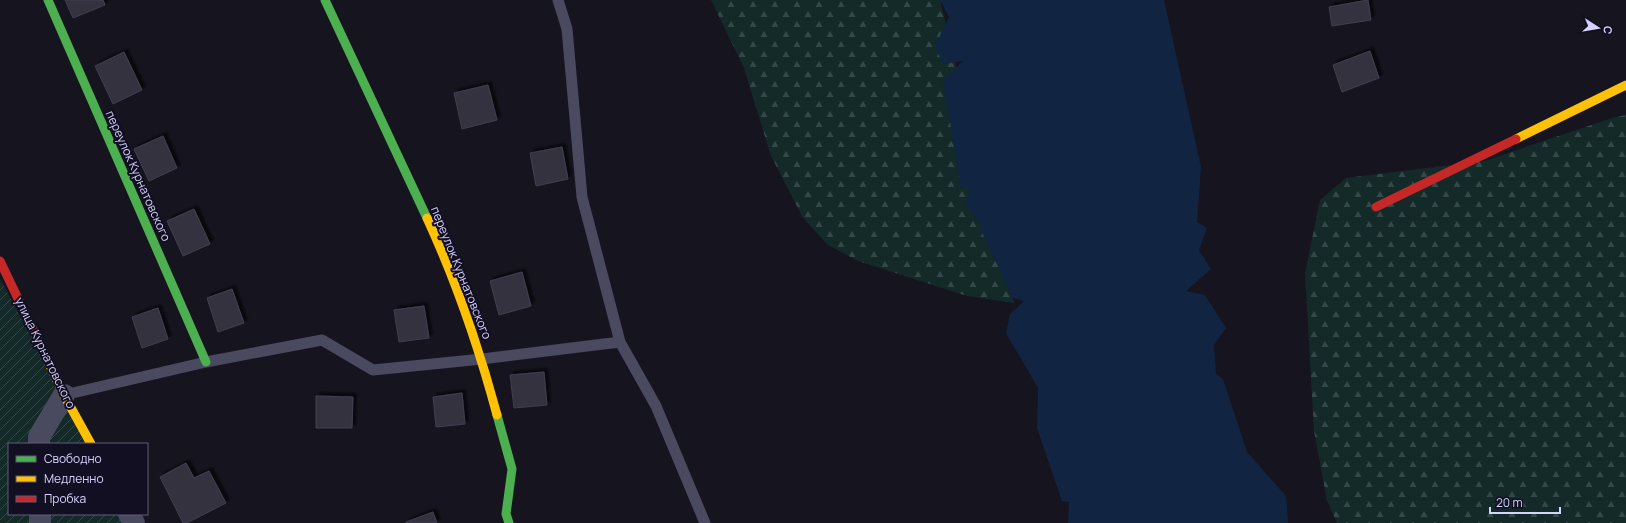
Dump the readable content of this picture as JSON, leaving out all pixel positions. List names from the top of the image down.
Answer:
{
  "streets": {
    "street": ["переулок Курнатовского", "улица Курнатовского"]
  },
  "legend": ["Свободно", "Медленно", "Пробка"],
  "scale_bar": "20 m",
  "north": "right"
}
